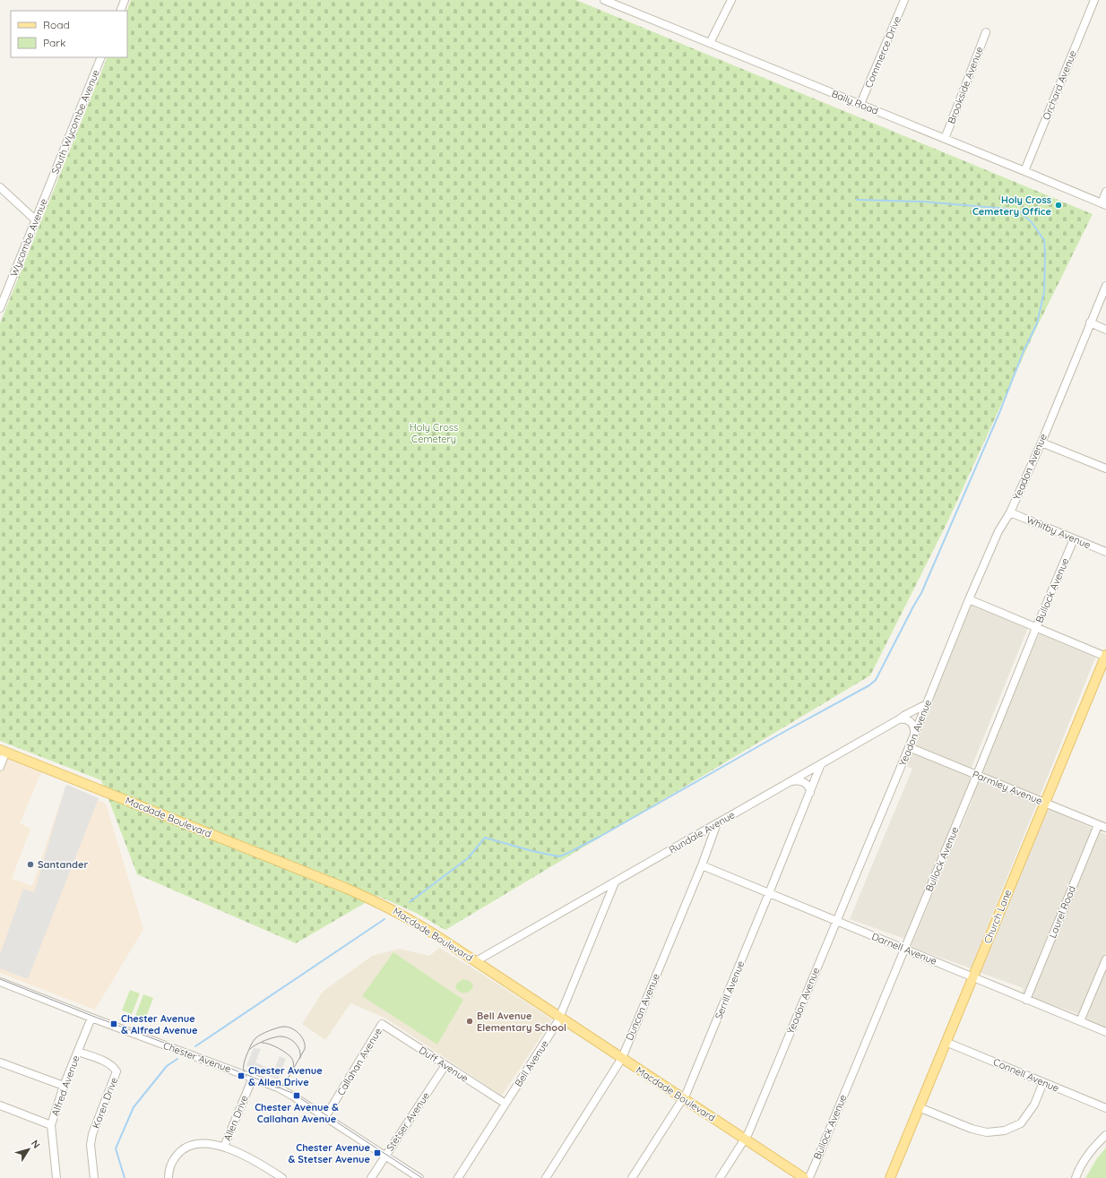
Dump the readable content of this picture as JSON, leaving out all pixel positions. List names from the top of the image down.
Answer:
{
  "streets": {
    "main road": ["Macdade Boulevard", "Church Lane"],
    "street": [
      "Commerce Drive",
      "Brookside Avenue",
      "Orchard Avenue",
      "Baily Road",
      "South Wycombe Avenue",
      "Wycombe Avenue",
      "Yeadon Avenue",
      "Whitby Avenue",
      "Bullock Avenue",
      "Parmley Avenue",
      "Rundale Avenue",
      "Laurel Road",
      "Darnell Avenue",
      "Serrill Avenue",
      "Duncan Avenue",
      "Chester Avenue",
      "Callahan Avenue",
      "Bell Avenue",
      "Duff Avenue",
      "Connell Avenue",
      "Alfred Avenue",
      "Karen Drive",
      "Allen Drive",
      "Stetser Avenue"
    ]
  },
  "crossings": [
    ["Commerce Drive", "Baily Road"],
    ["Brookside Avenue", "Baily Road"],
    ["Orchard Avenue", "Baily Road"],
    ["South Wycombe Avenue", "Wycombe Avenue"],
    ["Yeadon Avenue", "Whitby Avenue"],
    ["Yeadon Avenue", "Parmley Avenue"],
    ["Yeadon Avenue", "Macdade Boulevard"],
    ["Yeadon Avenue", "Rundale Avenue"],
    ["Yeadon Avenue", "Darnell Avenue"],
    ["Whitby Avenue", "Bullock Avenue"],
    ["Bullock Avenue", "Parmley Avenue"],
    ["Bullock Avenue", "Darnell Avenue"],
    ["Parmley Avenue", "Laurel Road"],
    ["Parmley Avenue", "Church Lane"],
    ["Macdade Boulevard", "Rundale Avenue"],
    ["Macdade Boulevard", "Serrill Avenue"],
    ["Macdade Boulevard", "Duncan Avenue"],
    ["Macdade Boulevard", "Bell Avenue"],
    ["Rundale Avenue", "Serrill Avenue"],
    ["Rundale Avenue", "Duncan Avenue"],
    ["Rundale Avenue", "Bell Avenue"],
    ["Laurel Road", "Darnell Avenue"],
    ["Church Lane", "Darnell Avenue"],
    ["Church Lane", "Connell Avenue"],
    ["Darnell Avenue", "Serrill Avenue"],
    ["Darnell Avenue", "Duncan Avenue"],
    ["Chester Avenue", "Callahan Avenue"],
    ["Chester Avenue", "Alfred Avenue"],
    ["Chester Avenue", "Allen Drive"],
    ["Chester Avenue", "Stetser Avenue"],
    ["Callahan Avenue", "Duff Avenue"],
    ["Bell Avenue", "Duff Avenue"],
    ["Duff Avenue", "Stetser Avenue"],
    ["Alfred Avenue", "Karen Drive"]
  ],
  "parks": ["Holy Cross Cemetery"],
  "places": {
    "other": ["Holy Cross Cemetery Office", "Santander", "Bell Avenue Elementary School"],
    "transit": [
      "Chester Avenue & Alfred Avenue",
      "Chester Avenue & Allen Drive",
      "Chester Avenue & Callahan Avenue",
      "Chester Avenue & Stetser Avenue"
    ]
  },
  "legend": ["Road", "Park"],
  "north": "top right"
}
